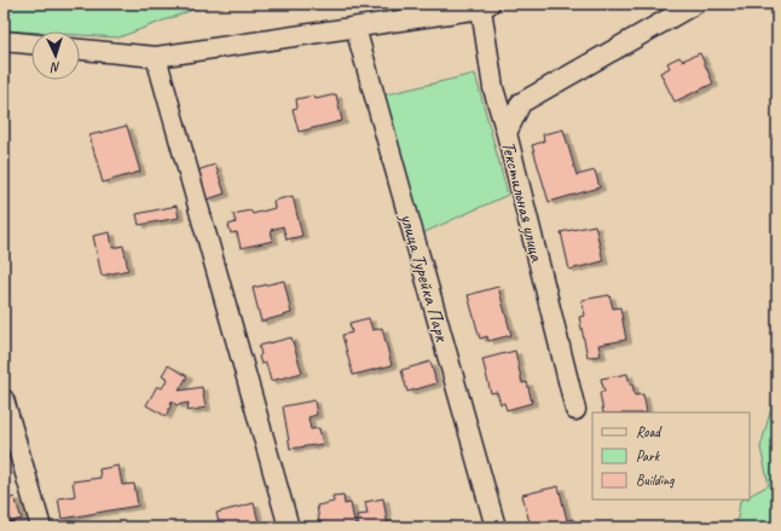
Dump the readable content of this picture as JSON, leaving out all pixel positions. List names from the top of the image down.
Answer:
{
  "streets": {
    "street": ["Текстильная улица", "улица Турейка Парк"]
  },
  "legend": ["Road", "Park", "Building"],
  "north": "bottom"
}
